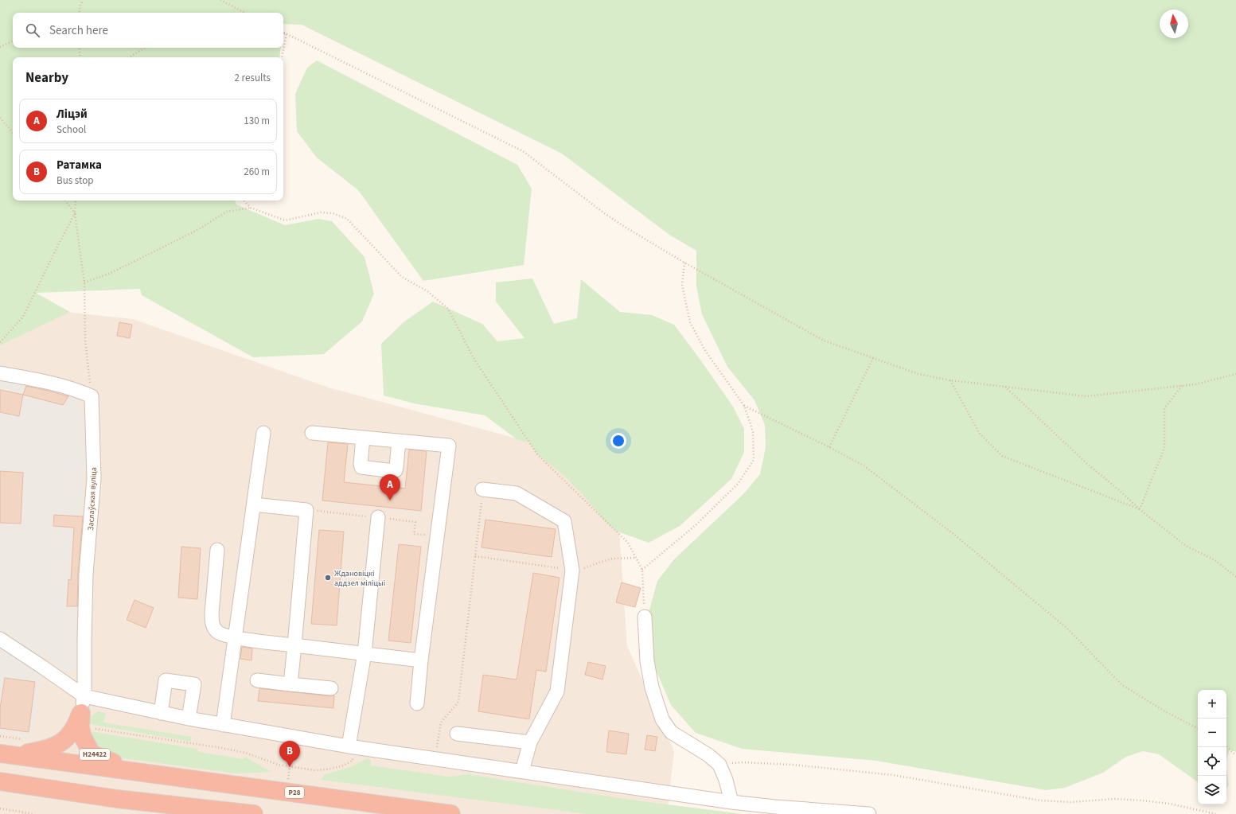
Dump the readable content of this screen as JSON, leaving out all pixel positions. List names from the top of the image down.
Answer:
{
  "streets": {
    "highway": ["Н24422", "Р28"],
    "street": ["Заслаўская вуліца"]
  },
  "crossings": [
    ["Заслаўская вуліца", "Н24422"],
    ["Н24422", "Р28"]
  ],
  "places": ["Ждановіцкі аддзел міліцыі"],
  "north": "top",
  "page": {
    "search": "Search here",
    "heading": ["Nearby", "2 results"],
    "list": [
      {
        "mark": "A",
        "name": "Ліцэй",
        "note": "School",
        "value": "130 m"
      },
      {
        "mark": "B",
        "name": "Ратамка",
        "note": "Bus stop",
        "value": "260 m"
      }
    ],
    "pins": ["A", "B"],
    "map_buttons": ["+", "−"]
  }
}
